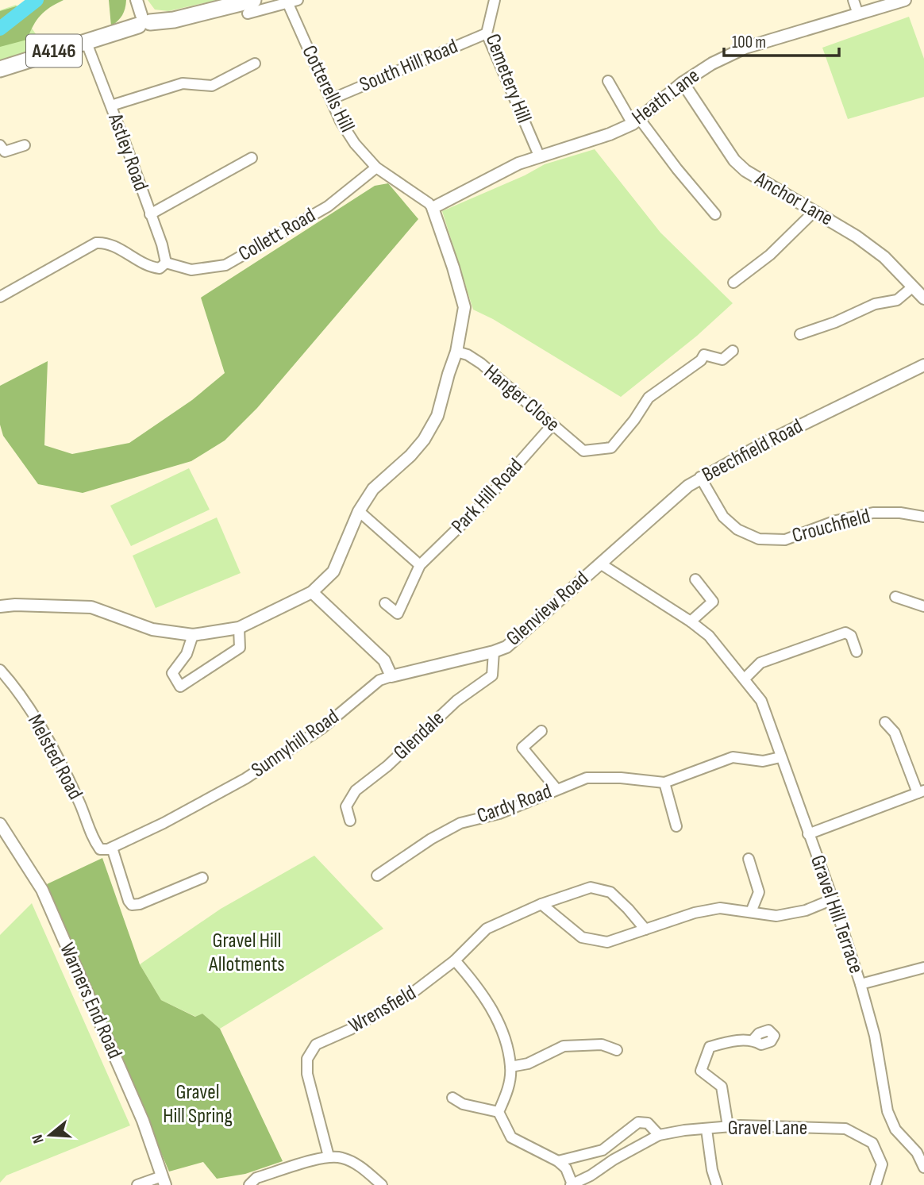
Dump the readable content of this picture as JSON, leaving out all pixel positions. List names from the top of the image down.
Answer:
{
  "streets": {
    "main road": ["A4146"],
    "street": [
      "South Hill Road",
      "Cemetery Hill",
      "Cotterells Hill",
      "Heath Lane",
      "Astley Road",
      "Anchor Lane",
      "Collett Road",
      "Hanger Close",
      "Beechfield Road",
      "Park Hill Road",
      "Crouchfield",
      "Glenview Road",
      "Glendale",
      "Sunnyhill Road",
      "Melsted Road",
      "Cardy Road",
      "Gravel Hill Terrace",
      "Warners End Road",
      "Wrensfield",
      "Gravel Lane"
    ]
  },
  "crossings": [
    ["A4146", "Astley Road"],
    ["South Hill Road", "Cemetery Hill"],
    ["South Hill Road", "Cotterells Hill"],
    ["Cemetery Hill", "Heath Lane"],
    ["Cotterells Hill", "Heath Lane"],
    ["Cotterells Hill", "Collett Road"],
    ["Heath Lane", "Anchor Lane"],
    ["Astley Road", "Collett Road"],
    ["Hanger Close", "Park Hill Road"],
    ["Beechfield Road", "Crouchfield"],
    ["Beechfield Road", "Glenview Road"],
    ["Beechfield Road", "Gravel Hill Terrace"],
    ["Glenview Road", "Glendale"],
    ["Glenview Road", "Sunnyhill Road"],
    ["Glenview Road", "Gravel Hill Terrace"],
    ["Glendale", "Sunnyhill Road"],
    ["Sunnyhill Road", "Melsted Road"],
    ["Cardy Road", "Gravel Hill Terrace"]
  ],
  "parks": ["Gravel Hill Allotments", "Gravel Hill Spring"],
  "scale_bar": "100 m",
  "north": "left"
}
